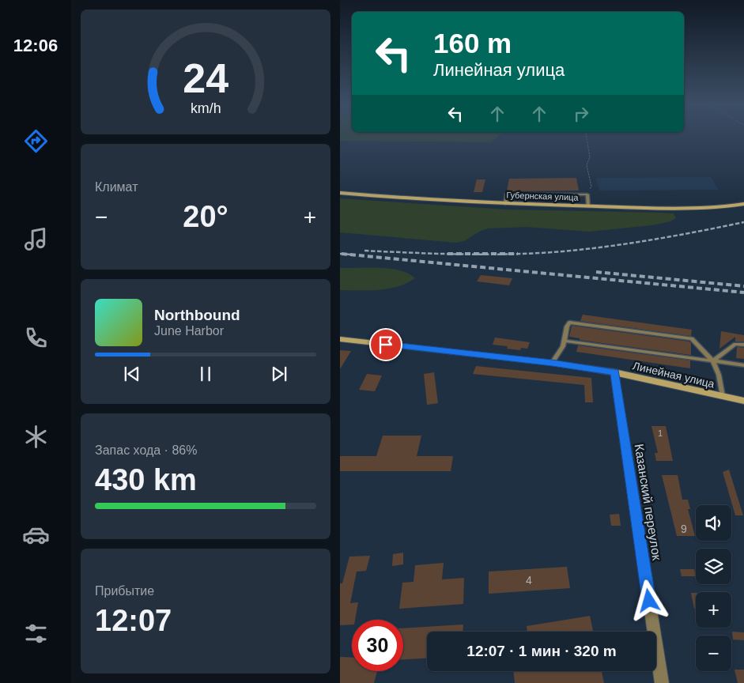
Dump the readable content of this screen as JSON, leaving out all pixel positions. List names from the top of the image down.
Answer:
{
  "streets": {
    "main road": ["Губернская улица", "Линейная улица"],
    "street": ["Казанский переулок"]
  },
  "crossings": [
    ["Линейная улица", "Казанский переулок"]
  ],
  "house_numbers": ["1", "9", "4"],
  "page": {
    "tabs": "12:06",
    "turn": ["160 m", "Линейная улица"],
    "tile": [
      "Климат",
      ["Запас хода · 86%", "430 km"],
      ["Прибытие", "12:07"]
    ],
    "heat": ["−", "20°", "+"],
    "song": ["Northbound", "June Harbor"],
    "map_buttons": ["+", "−"],
    "limit": "30",
    "trip": "12:07 · 1 мин · 320 m",
    "gauge": ["24", "km/h"]
  }
}
